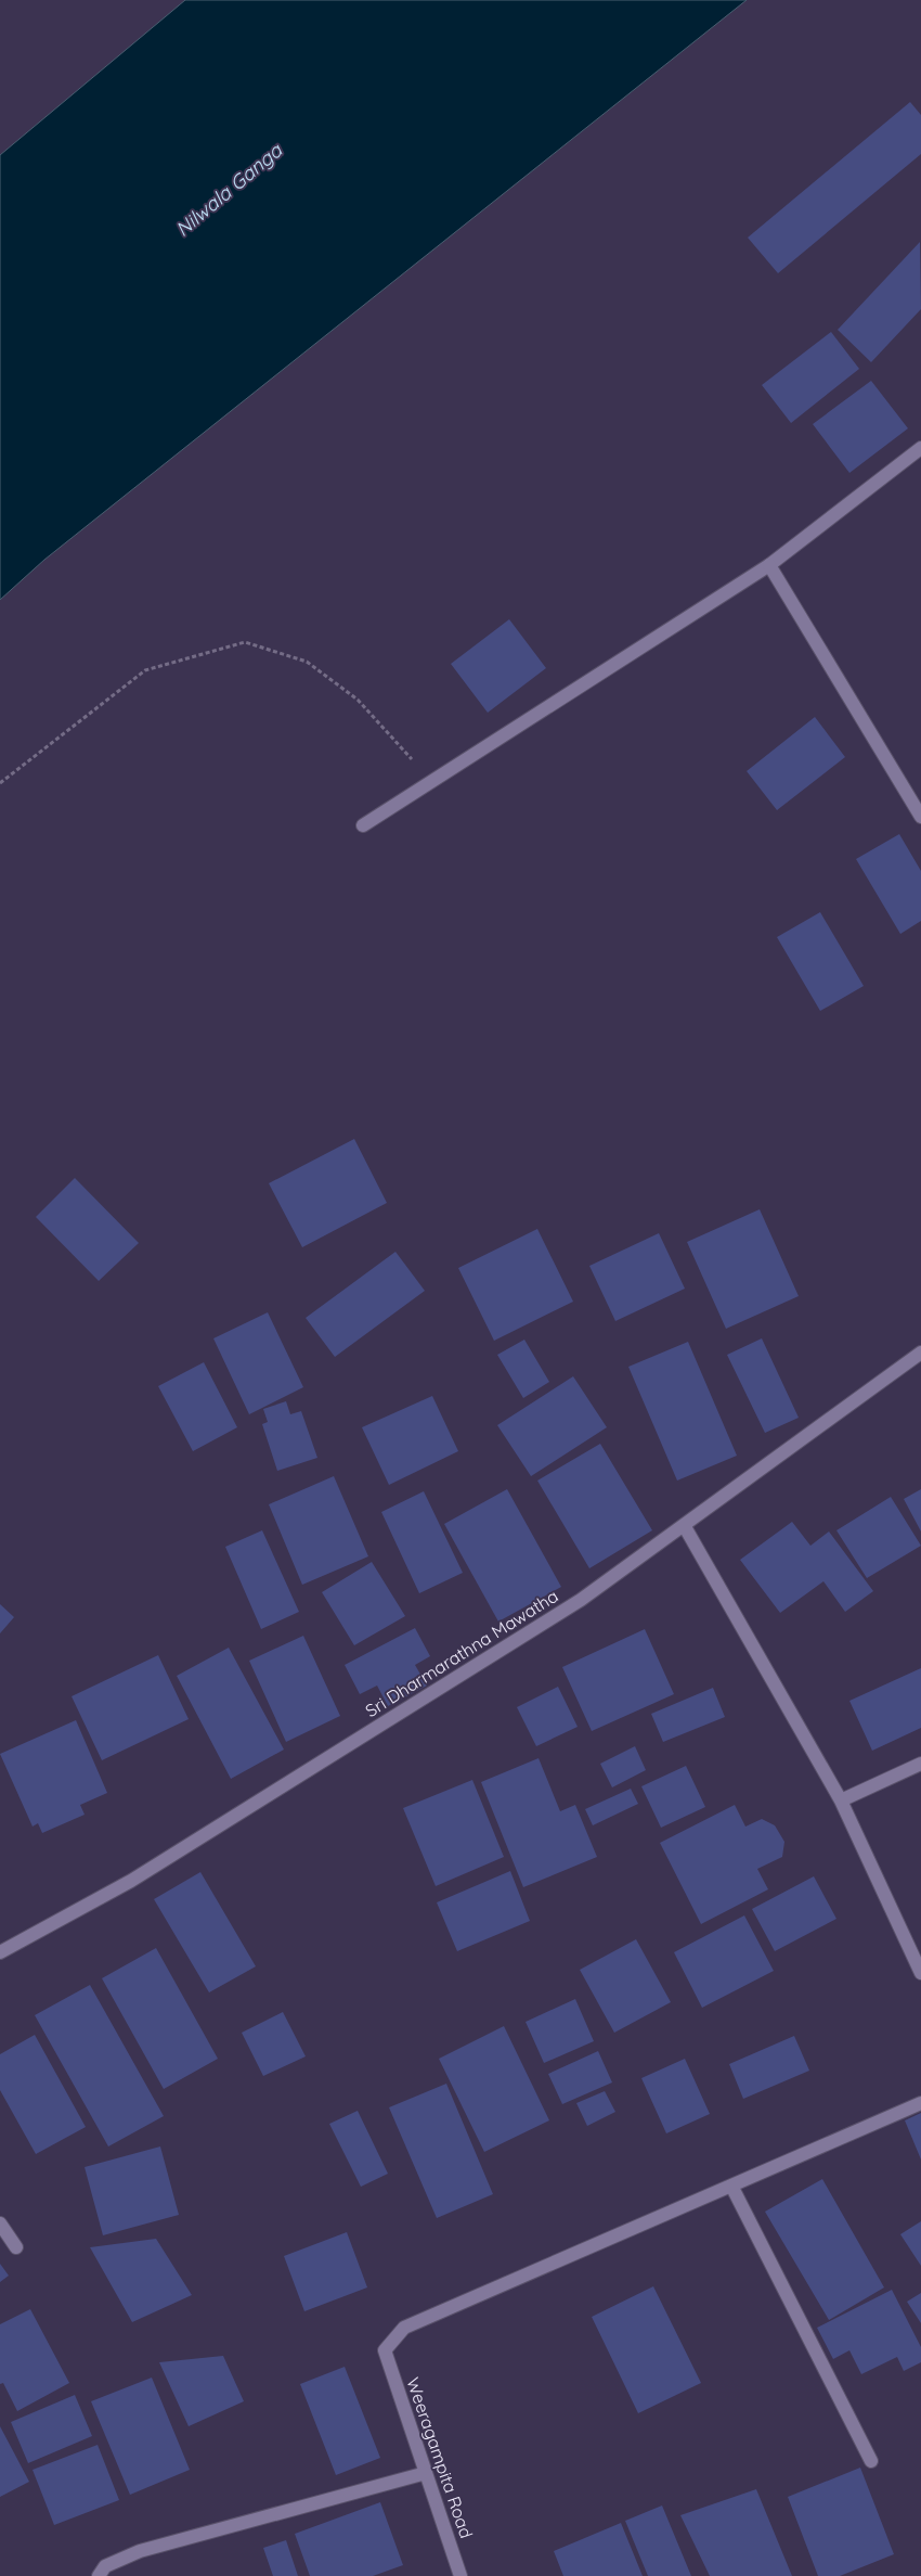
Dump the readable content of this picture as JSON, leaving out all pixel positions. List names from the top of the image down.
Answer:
{
  "streets": {
    "street": ["Sri Dharmarathna Mawatha", "Weeragampita Road"]
  },
  "water": ["Nilwala Ganga"]
}
